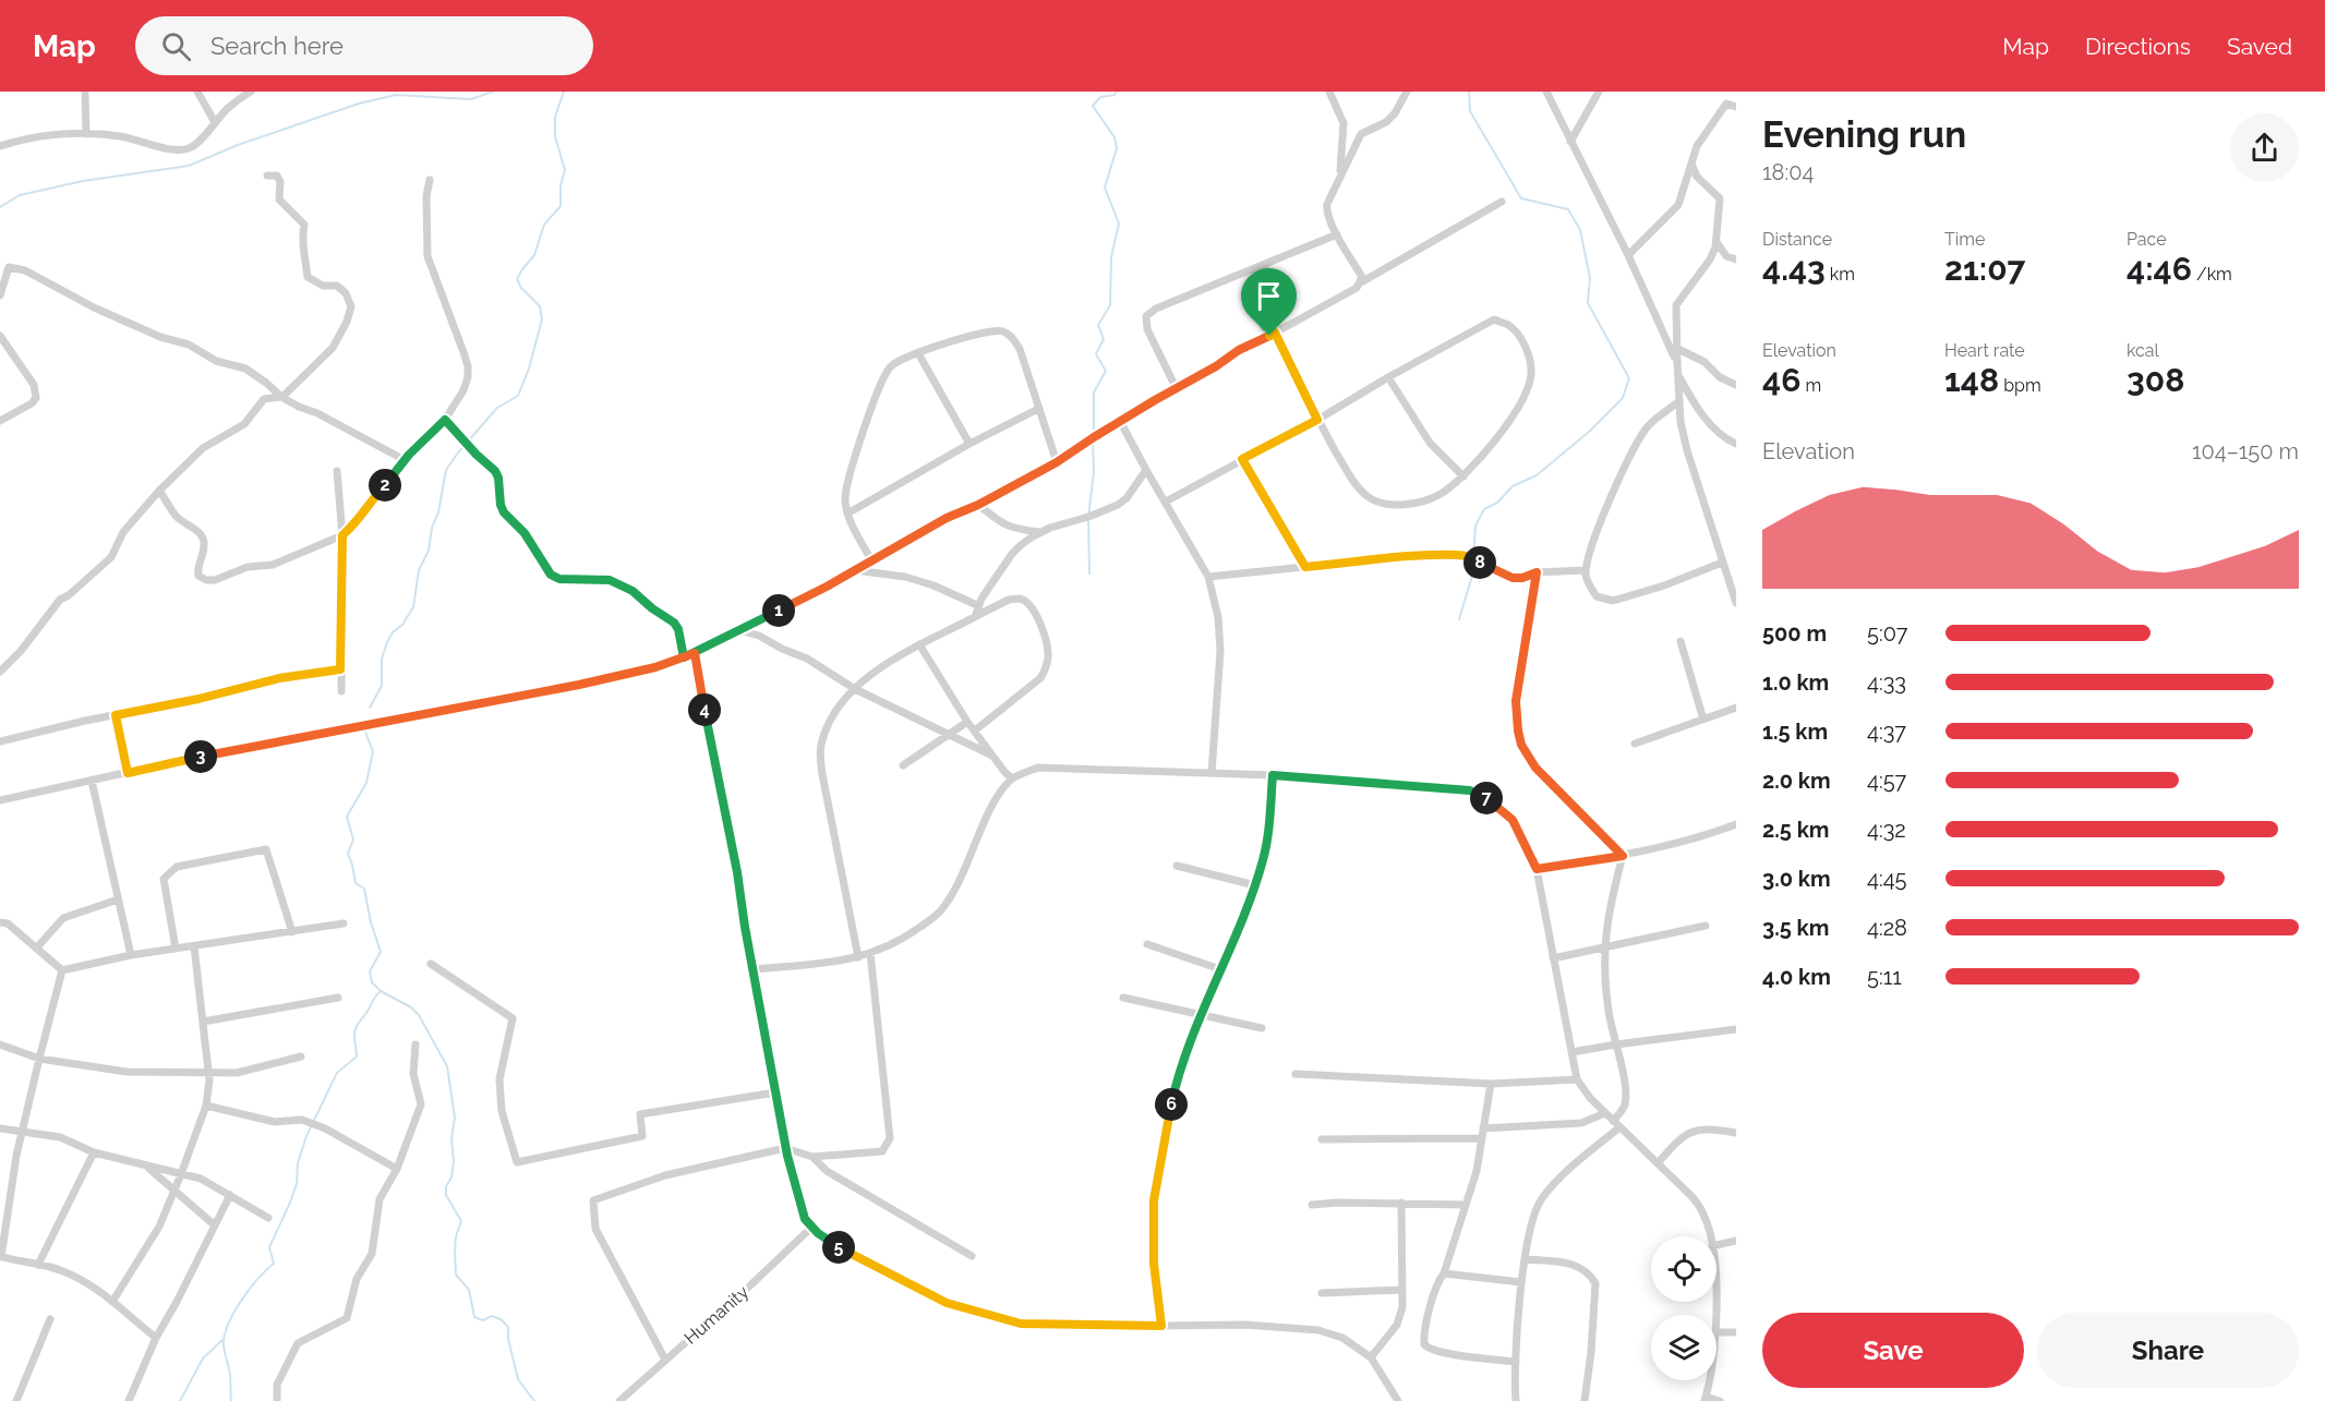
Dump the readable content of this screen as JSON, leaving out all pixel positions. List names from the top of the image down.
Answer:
{
  "streets": {
    "street": ["Humanity"]
  },
  "page": {
    "header": "Map",
    "search": "Search here",
    "nav": ["Map", "Directions", "Saved"],
    "heading": ["Evening run", "18:04"],
    "stats": [
      ["Distance", "4.43 km"],
      ["Time", "21:07"],
      ["Pace", "4:46 /km"],
      ["Elevation", "46 m"],
      ["Heart rate", "148 bpm"],
      ["kcal", "308"]
    ],
    "chart": ["Elevation", "104–150 m"],
    "pins": [
      "2",
      "8",
      "1",
      "4",
      "3",
      "7",
      "6",
      "5"
    ],
    "list": [
      {
        "name": "500 m",
        "note": "5:07"
      },
      {
        "name": "1.0 km",
        "note": "4:33"
      },
      {
        "name": "1.5 km",
        "note": "4:37"
      },
      {
        "name": "2.0 km",
        "note": "4:57"
      },
      {
        "name": "2.5 km",
        "note": "4:32"
      },
      {
        "name": "3.0 km",
        "note": "4:45"
      },
      {
        "name": "3.5 km",
        "note": "4:28"
      },
      {
        "name": "4.0 km",
        "note": "5:11"
      }
    ],
    "buttons": ["Save", "Share"]
  }
}
